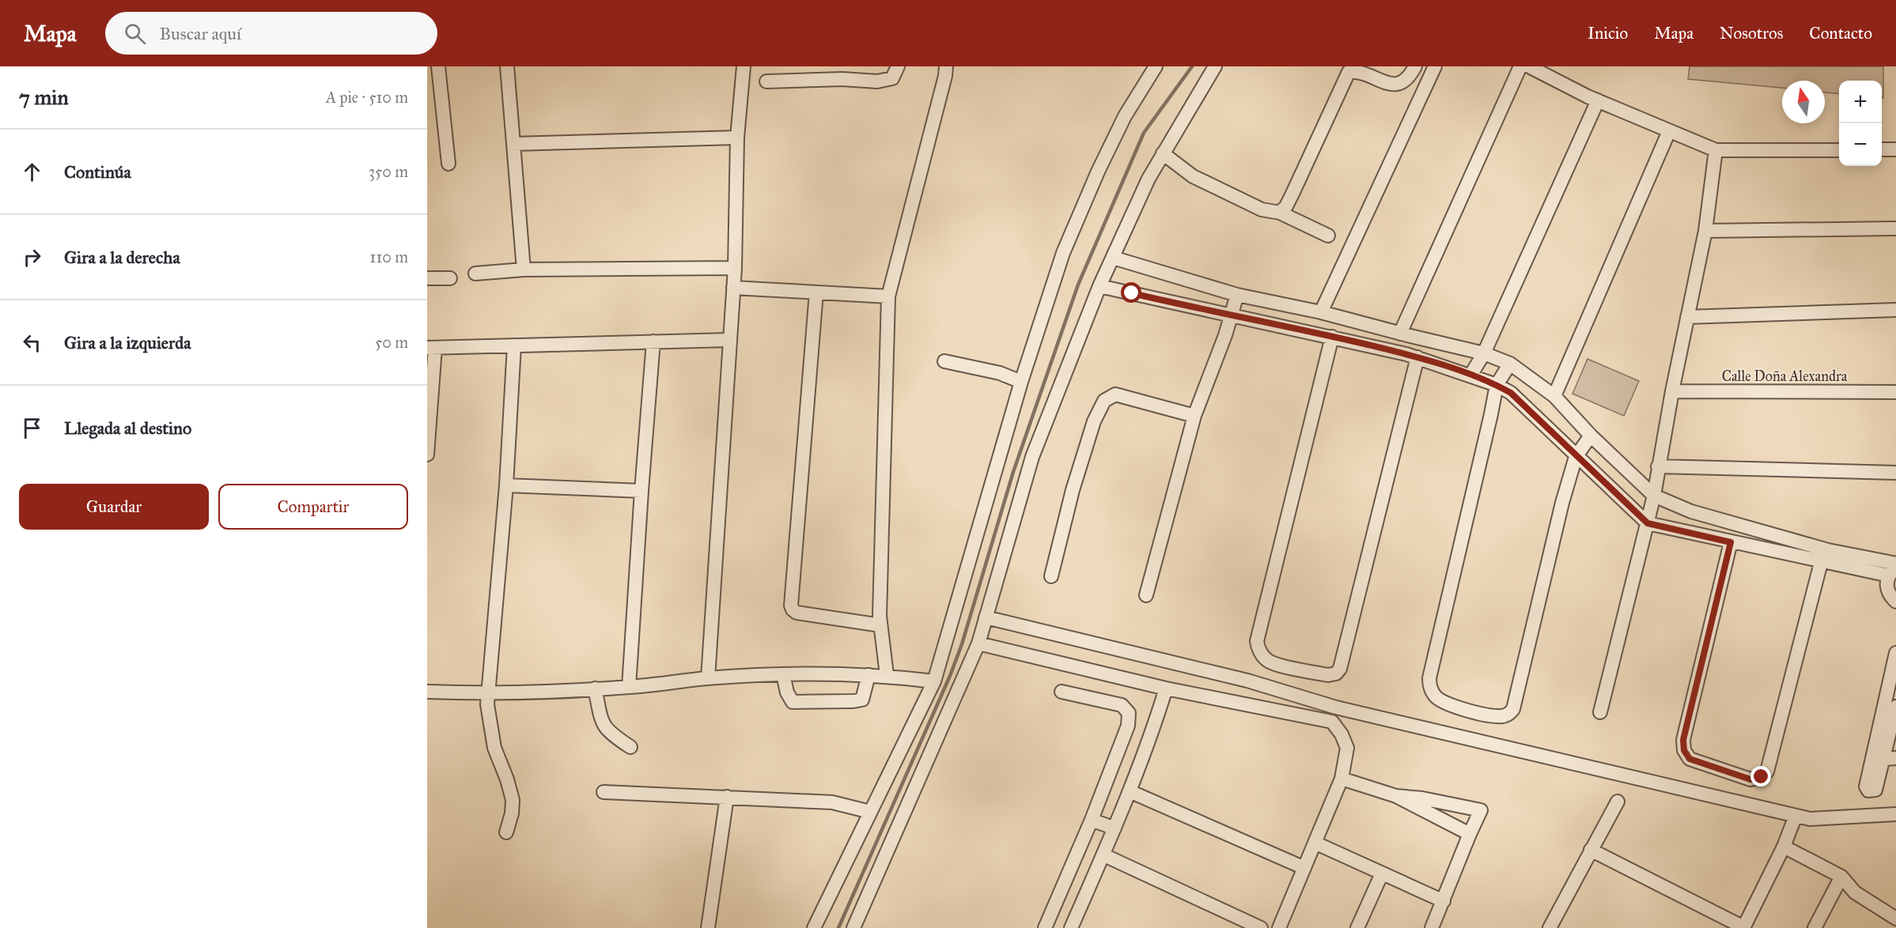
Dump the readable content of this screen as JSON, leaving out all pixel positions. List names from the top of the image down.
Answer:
{
  "streets": {
    "street": ["Calle Doña Alexandra"]
  },
  "north": "top",
  "page": {
    "header": "Mapa",
    "search": "Buscar aquí",
    "nav": [
      "Inicio",
      "Mapa",
      "Nosotros",
      "Contacto"
    ],
    "heading": ["7 min", "A pie · 510 m"],
    "map_buttons": ["+", "−"],
    "list": [
      ["Continúa", "350 m"],
      ["Gira a la derecha", "110 m"],
      ["Gira a la izquierda", "50 m"],
      "Llegada al destino"
    ],
    "buttons": ["Guardar", "Compartir"]
  }
}
